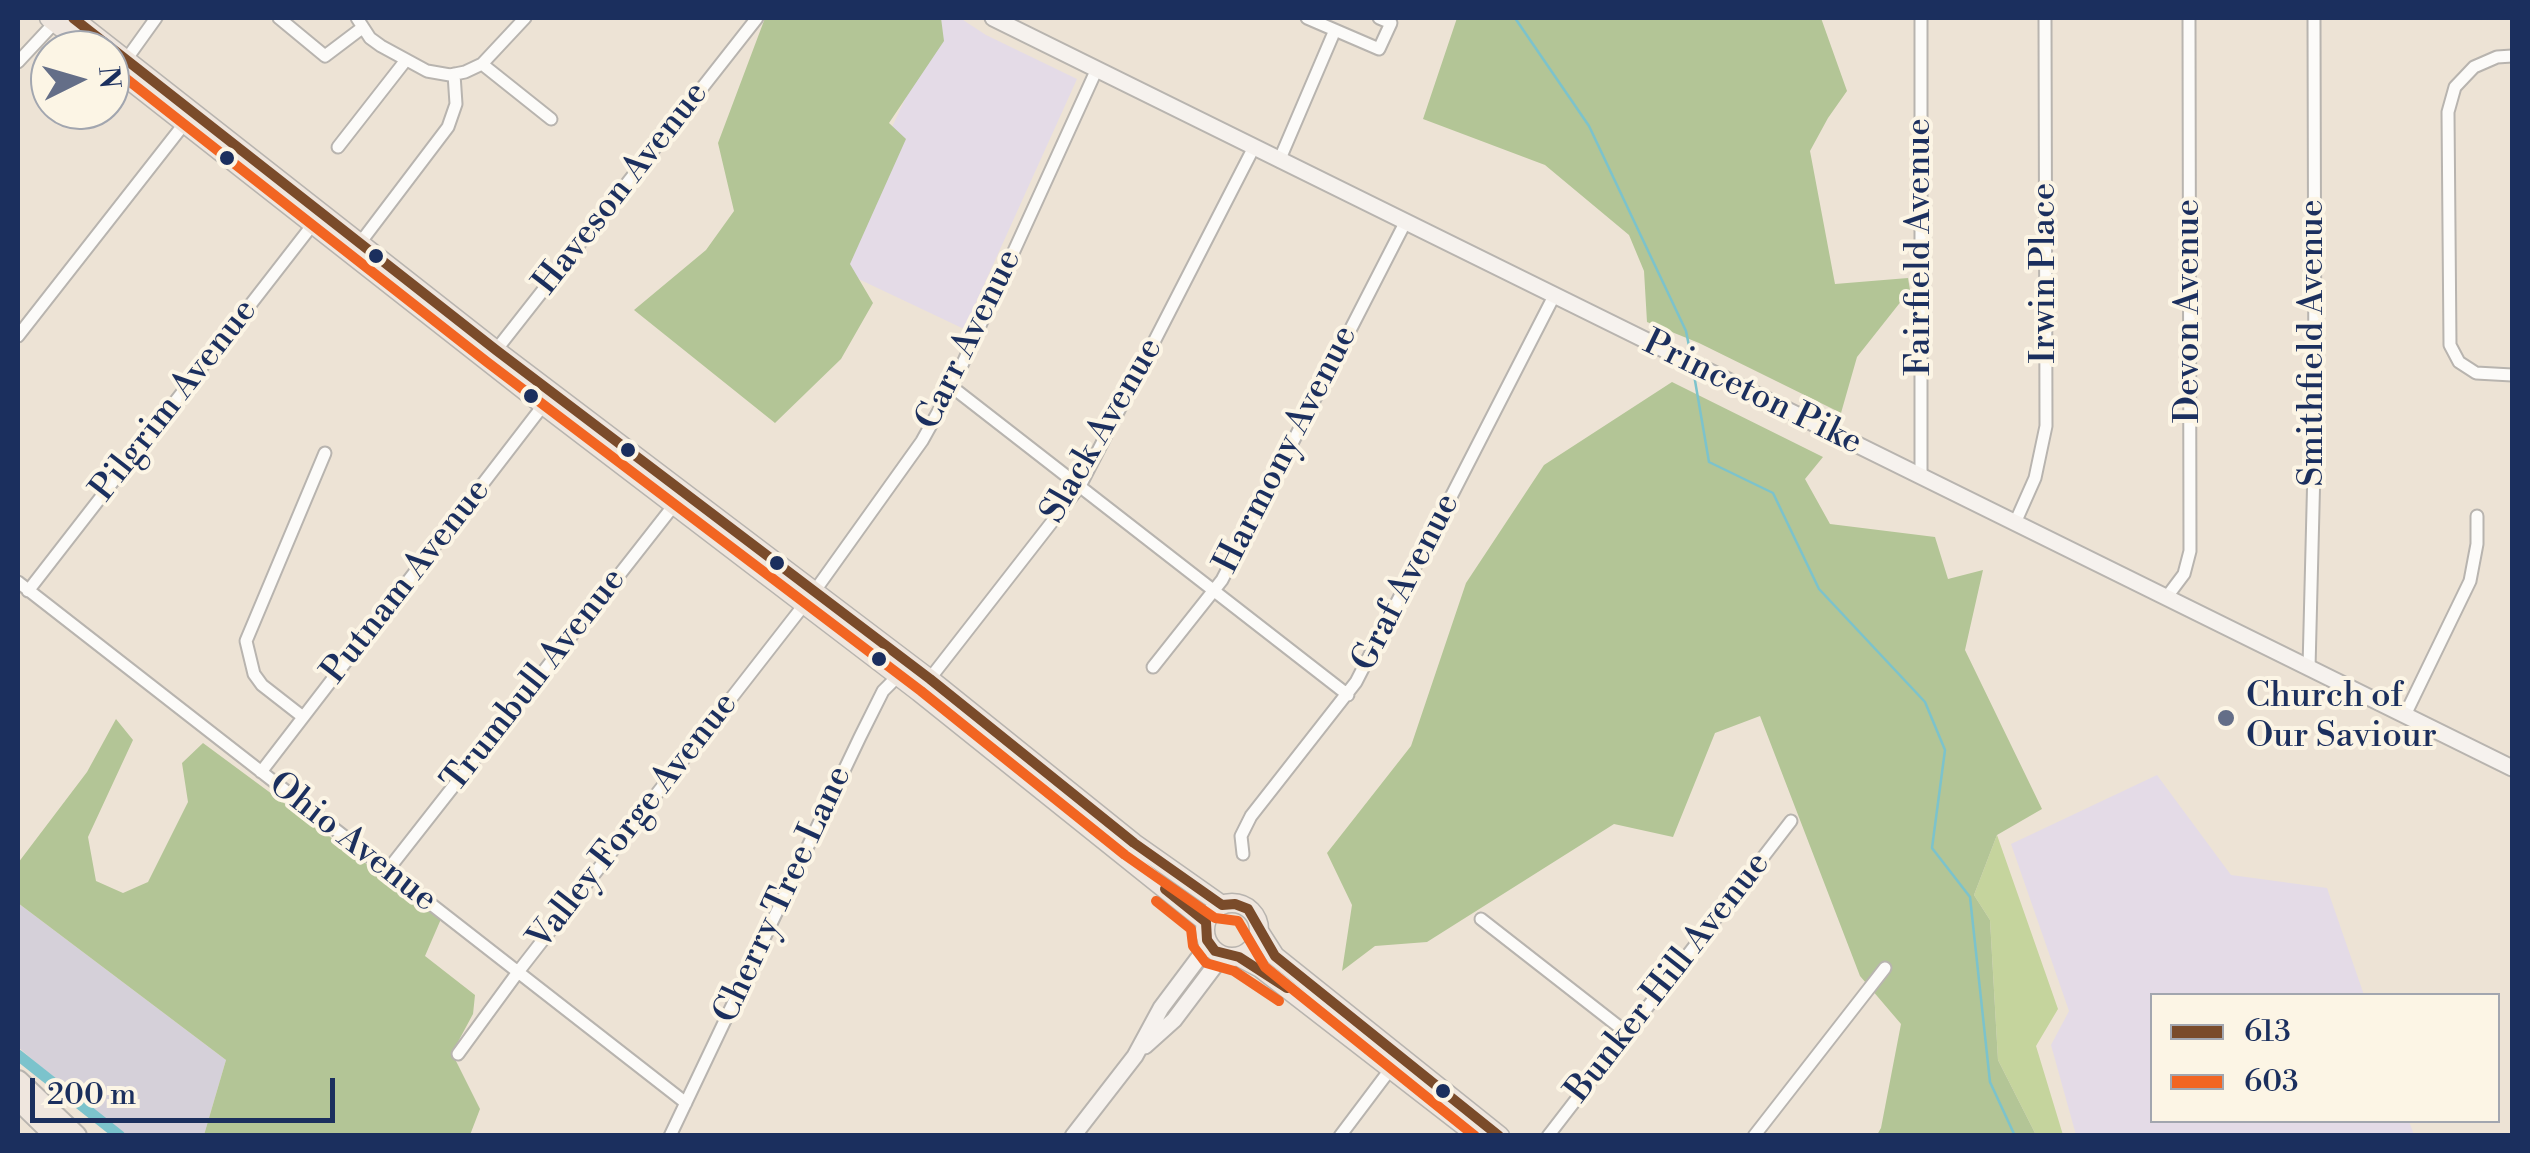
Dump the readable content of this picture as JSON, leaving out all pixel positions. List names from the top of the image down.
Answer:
{
  "streets": {
    "main road": ["Princeton Pike"],
    "street": [
      "Haveson Avenue",
      "Fairfield Avenue",
      "Irwin Place",
      "Devon Avenue",
      "Carr Avenue",
      "Smithfield Avenue",
      "Pilgrim Avenue",
      "Slack Avenue",
      "Harmony Avenue",
      "Putnam Avenue",
      "Graf Avenue",
      "Trumbull Avenue",
      "Valley Forge Avenue",
      "Ohio Avenue",
      "Cherry Tree Lane",
      "Bunker Hill Avenue"
    ]
  },
  "crossings": [
    ["Fairfield Avenue", "Princeton Pike"],
    ["Irwin Place", "Princeton Pike"],
    ["Devon Avenue", "Princeton Pike"],
    ["Carr Avenue", "Princeton Pike"],
    ["Carr Avenue", "Valley Forge Avenue"],
    ["Smithfield Avenue", "Princeton Pike"],
    ["Princeton Pike", "Slack Avenue"],
    ["Princeton Pike", "Harmony Avenue"],
    ["Princeton Pike", "Graf Avenue"],
    ["Pilgrim Avenue", "Ohio Avenue"],
    ["Putnam Avenue", "Ohio Avenue"],
    ["Trumbull Avenue", "Ohio Avenue"],
    ["Valley Forge Avenue", "Ohio Avenue"],
    ["Ohio Avenue", "Cherry Tree Lane"]
  ],
  "places": ["Church of Our Saviour"],
  "lines": ["transit line 613", "transit line 603"],
  "legend": ["613", "603"],
  "scale_bar": "200 m",
  "north": "right"
}
